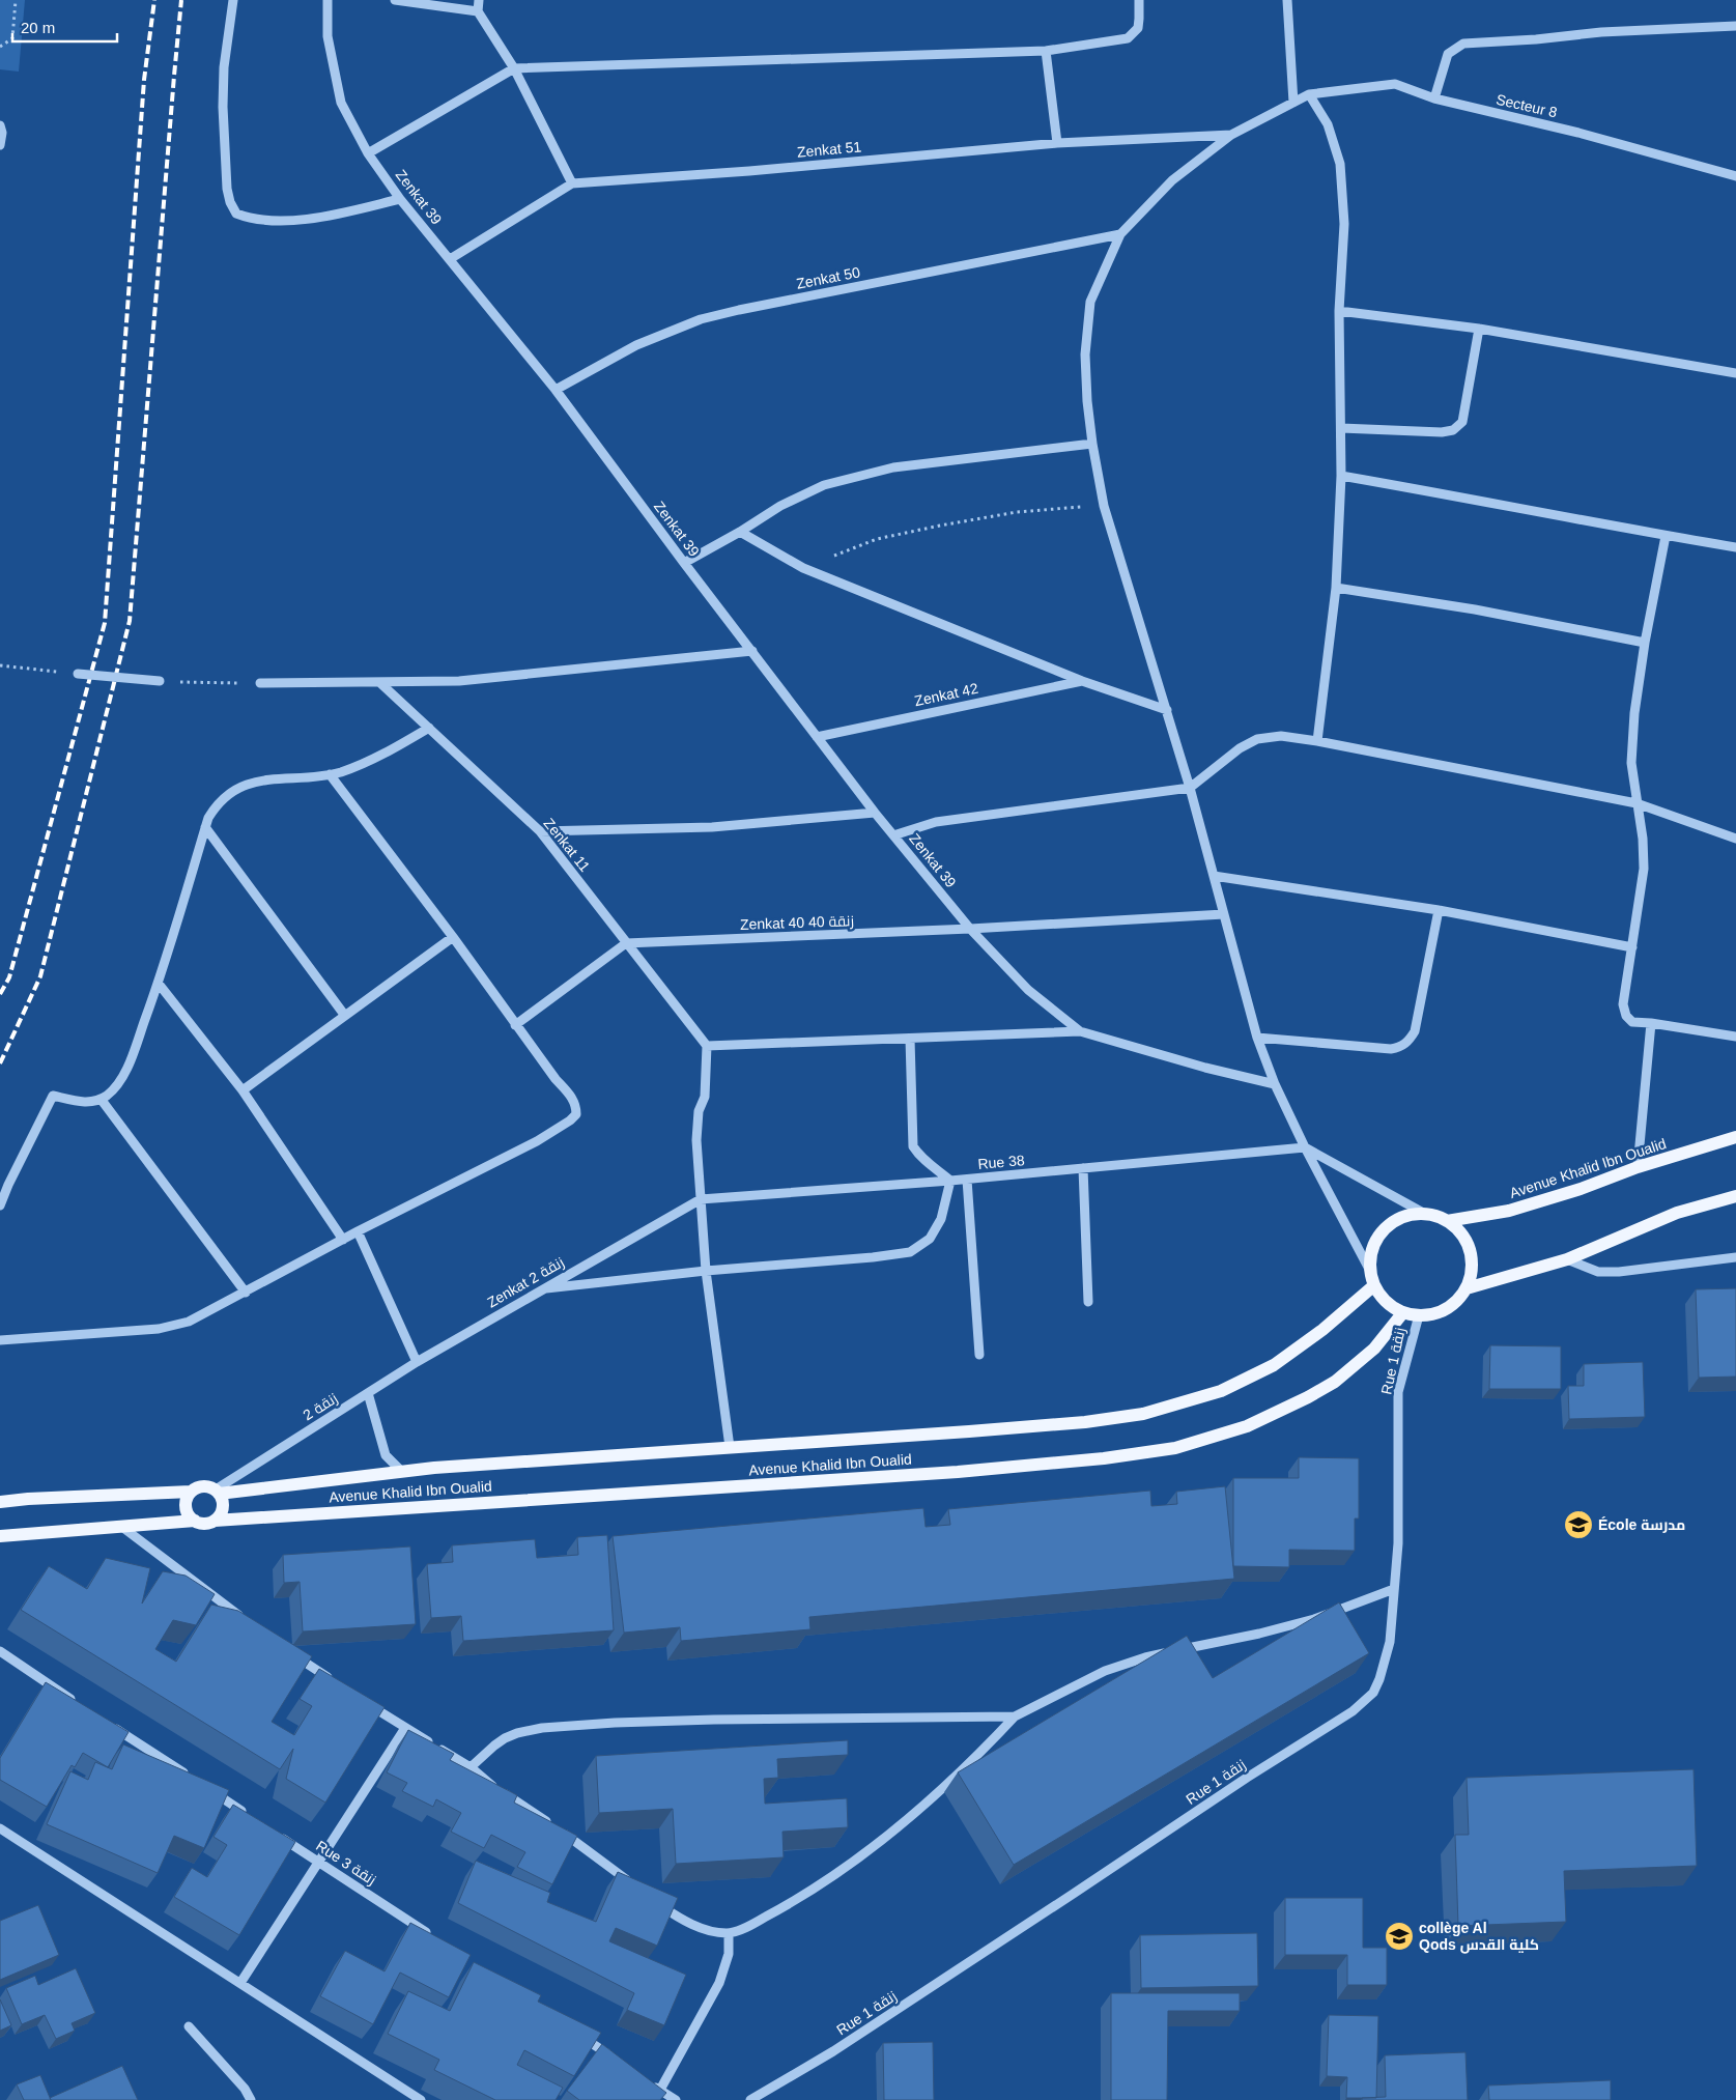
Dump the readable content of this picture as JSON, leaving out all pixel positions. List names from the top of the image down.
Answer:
{
  "streets": {
    "main road": ["Avenue Khalid Ibn Oualid"],
    "street": [
      "Secteur 8",
      "Zenkat 51",
      "Zenkat 39",
      "Zenkat 50",
      "Zenkat 42",
      "Zenkat 11",
      "Zenkat 40 زنقة 40",
      "Rue 38",
      "Zenkat 2 زنقة",
      "Rue 1 زنقة",
      "زنقة 2",
      "Rue 3 زنقة"
    ]
  },
  "crossings": [
    ["Zenkat 51", "Zenkat 39"],
    ["Zenkat 39", "Zenkat 50"],
    ["Zenkat 39", "Zenkat 42"],
    ["Zenkat 39", "Zenkat 11"],
    ["Zenkat 39", "Zenkat 40 زنقة 40"],
    ["Zenkat 11", "Zenkat 40 زنقة 40"],
    ["Rue 38", "Zenkat 2 زنقة"],
    ["Avenue Khalid Ibn Oualid", "Rue 1 زنقة"],
    ["Avenue Khalid Ibn Oualid", "زنقة 2"],
    ["Zenkat 2 زنقة", "زنقة 2"]
  ],
  "places": {
    "school or university": ["École مدرسة", "collège Al Qods كلية القدس"]
  },
  "scale_bar": "20 m"
}
